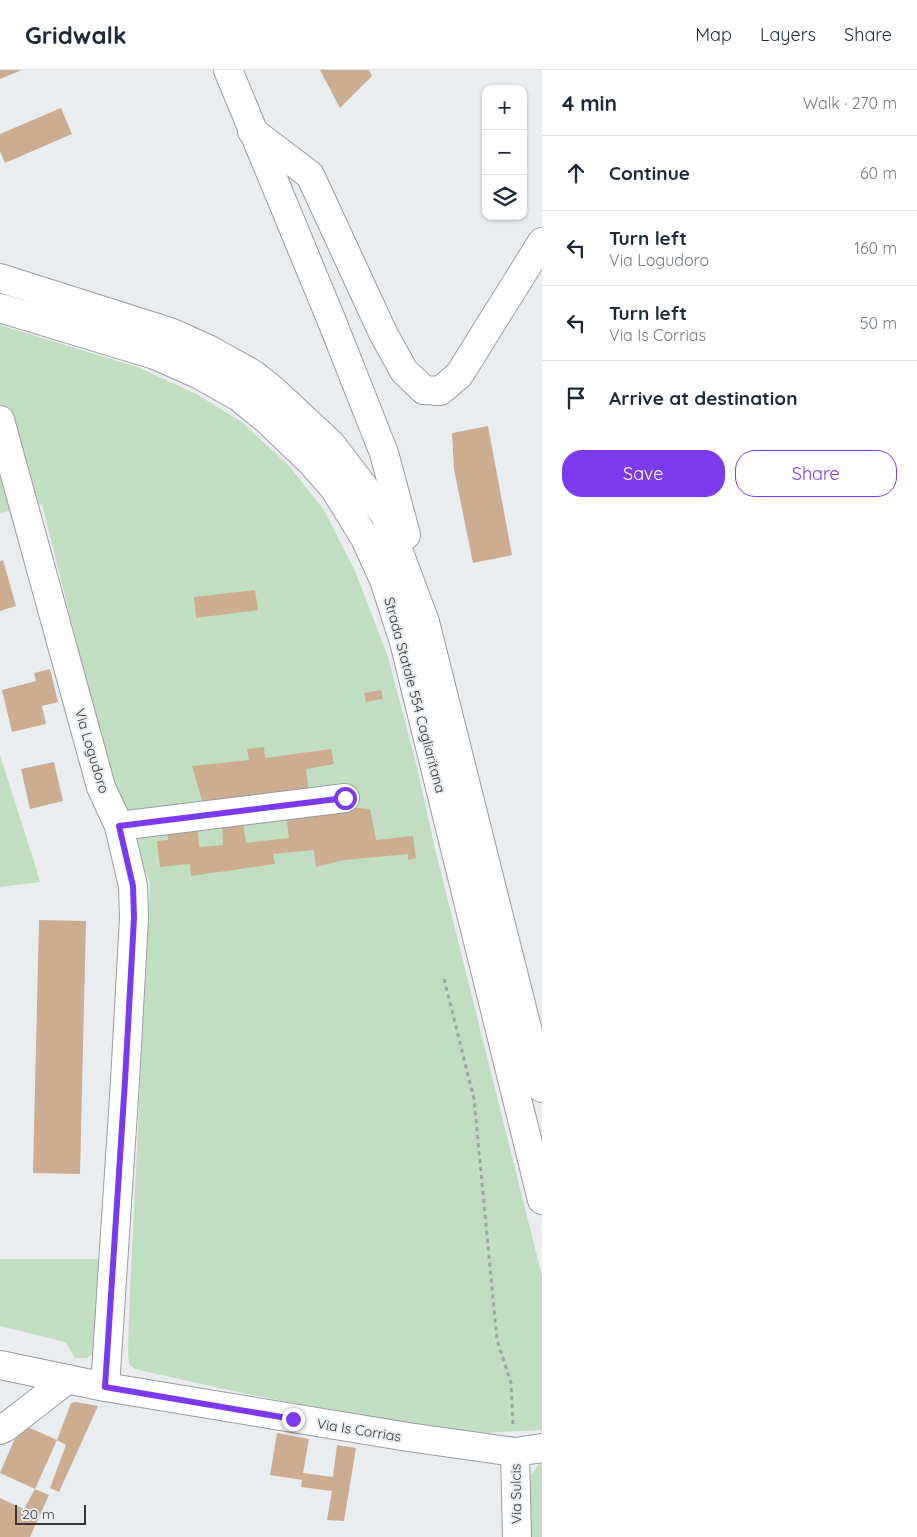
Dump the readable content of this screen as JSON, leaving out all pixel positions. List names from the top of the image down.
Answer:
{
  "streets": {
    "main road": [
      "Strada Statale 554 Cagliaritana",
      "Via Logudoro",
      "Via Is Corrias",
      "Via Sulcis"
    ]
  },
  "crossings": [
    ["Via Logudoro", "Via Is Corrias"],
    ["Via Is Corrias", "Via Sulcis"]
  ],
  "scale_bar": "20 m",
  "page": {
    "header": "Gridwalk",
    "nav": ["Map", "Layers", "Share"],
    "heading": ["4 min", "Walk · 270 m"],
    "map_buttons": ["+", "−"],
    "list": [
      ["Continue", "60 m"],
      ["Turn left", "Via Logudoro", "160 m"],
      ["Turn left", "Via Is Corrias", "50 m"],
      "Arrive at destination"
    ],
    "buttons": ["Save", "Share"],
    "scale": "20 m"
  }
}
